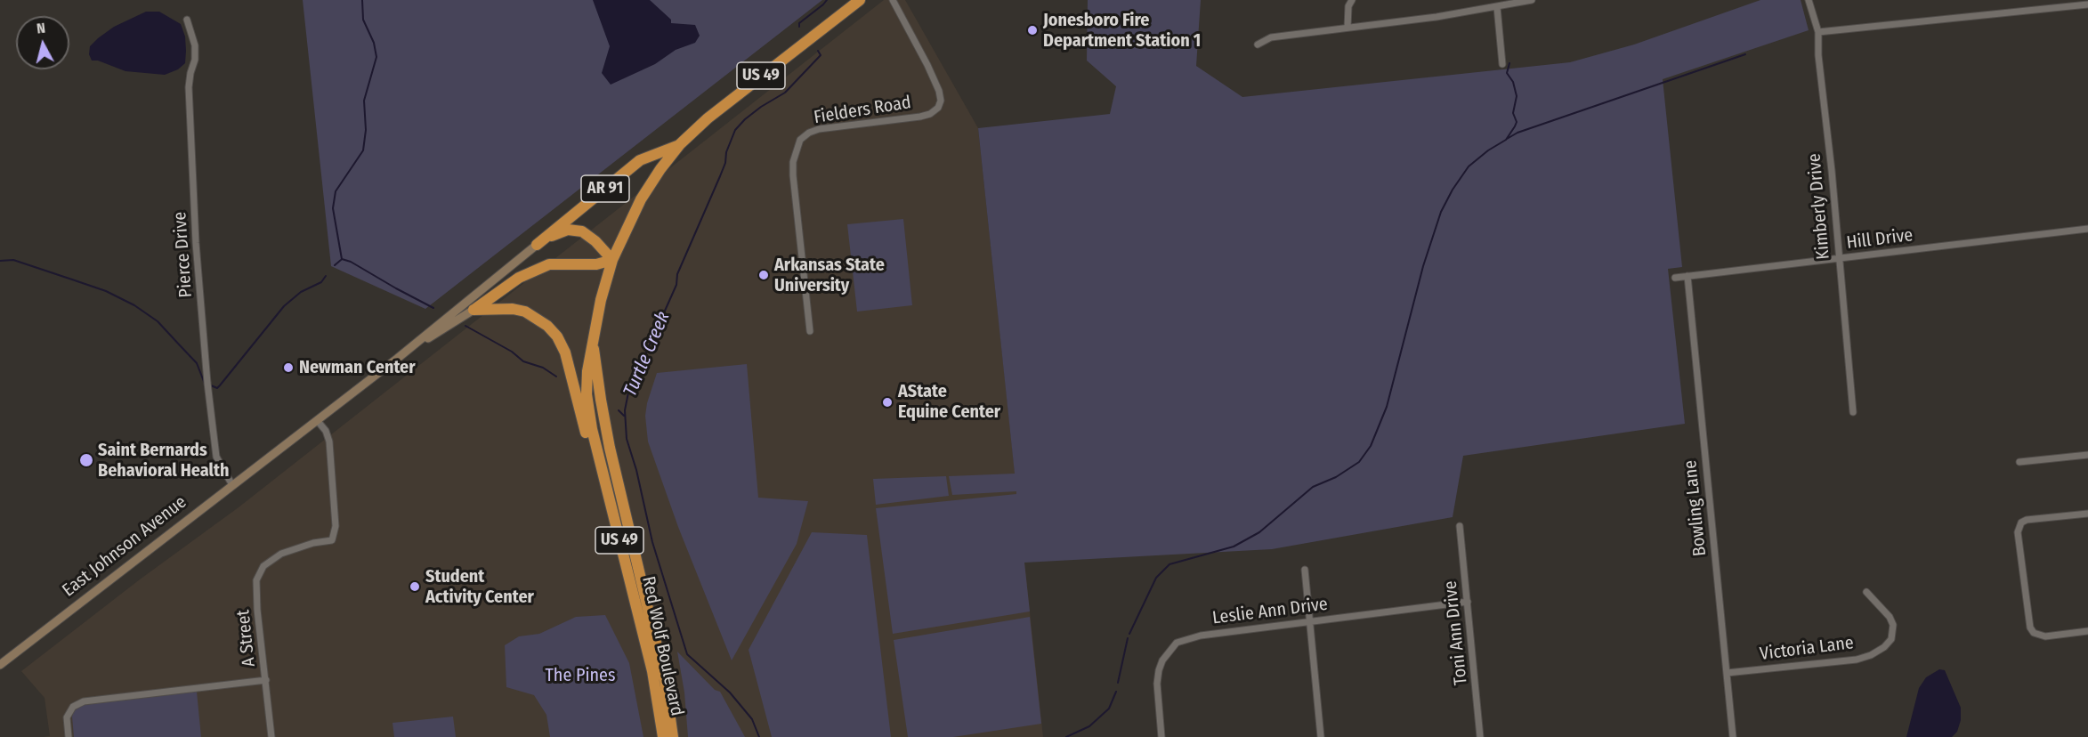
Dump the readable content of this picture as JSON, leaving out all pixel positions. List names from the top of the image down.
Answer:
{
  "streets": {
    "highway": ["US 49", "AR 91", "Red Wolf Boulevard"],
    "main road": ["East Johnson Avenue"],
    "street": [
      "Fielders Road",
      "Kimberly Drive",
      "Hill Drive",
      "Pierce Drive",
      "Bowling Lane",
      "Leslie Ann Drive",
      "Toni Ann Drive",
      "A Street",
      "Victoria Lane"
    ]
  },
  "crossings": [
    ["AR 91", "East Johnson Avenue"],
    ["AR 91", "Red Wolf Boulevard"],
    ["Kimberly Drive", "Hill Drive"],
    ["Hill Drive", "Bowling Lane"],
    ["Pierce Drive", "East Johnson Avenue"],
    ["Bowling Lane", "Victoria Lane"],
    ["East Johnson Avenue", "A Street"],
    ["Leslie Ann Drive", "Toni Ann Drive"]
  ],
  "water": ["Turtle Creek"],
  "parks": ["The Pines"],
  "places": [
    "Jonesboro Fire Department Station 1",
    "Arkansas State University",
    "Newman Center",
    "AState Equine Center",
    "Saint Bernards Behavioral Health",
    "Student Activity Center"
  ],
  "north": "top"
}
